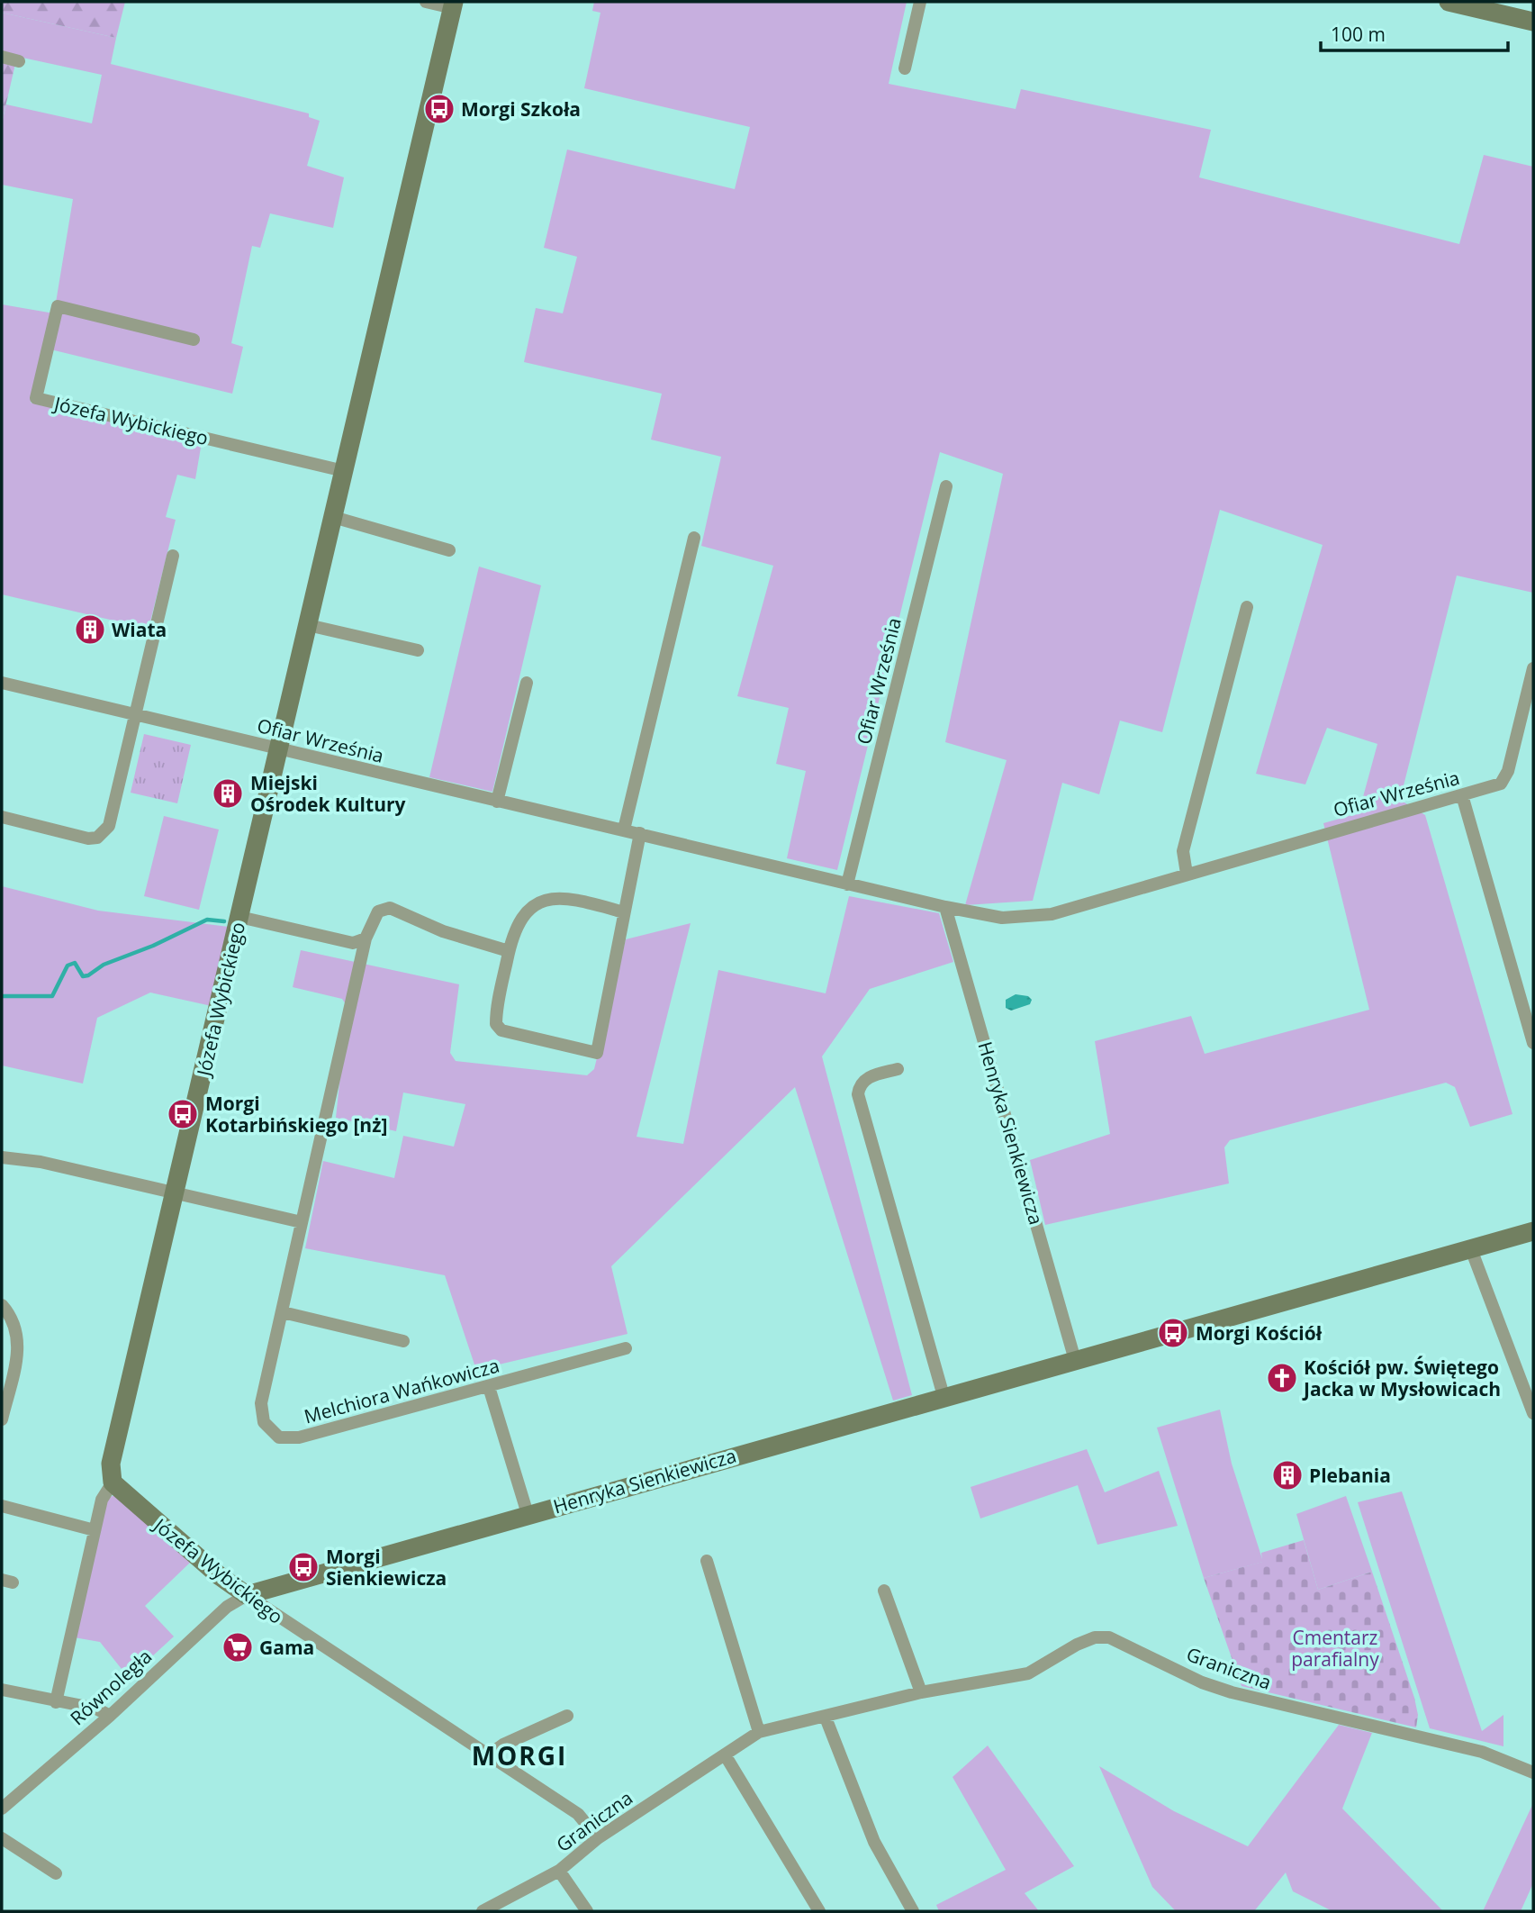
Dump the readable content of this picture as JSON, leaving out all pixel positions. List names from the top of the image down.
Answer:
{
  "streets": {
    "street": [
      "Józefa Wybickiego",
      "Ofiar Września",
      "Henryka Sienkiewicza",
      "Melchiora Wańkowicza",
      "Graniczna",
      "Równoległa"
    ]
  },
  "crossings": [
    ["Józefa Wybickiego", "Ofiar Września"],
    ["Józefa Wybickiego", "Henryka Sienkiewicza"],
    ["Józefa Wybickiego", "Graniczna"],
    ["Józefa Wybickiego", "Równoległa"],
    ["Ofiar Września", "Henryka Sienkiewicza"],
    ["Henryka Sienkiewicza", "Melchiora Wańkowicza"],
    ["Henryka Sienkiewicza", "Równoległa"]
  ],
  "districts": ["MORGI"],
  "parks": ["Cmentarz parafialny"],
  "places": {
    "bus stop": [
      "Morgi Szkoła",
      "Morgi Kotarbińskiego [nż]",
      "Morgi Kościół",
      "Morgi Sienkiewicza"
    ],
    "building": ["Wiata", "Miejski Ośrodek Kultury", "Plebania"],
    "church": ["Kościół pw. Świętego Jacka w Mysłowicach"],
    "supermarket": ["Gama"]
  },
  "scale_bar": "100 m"
}
